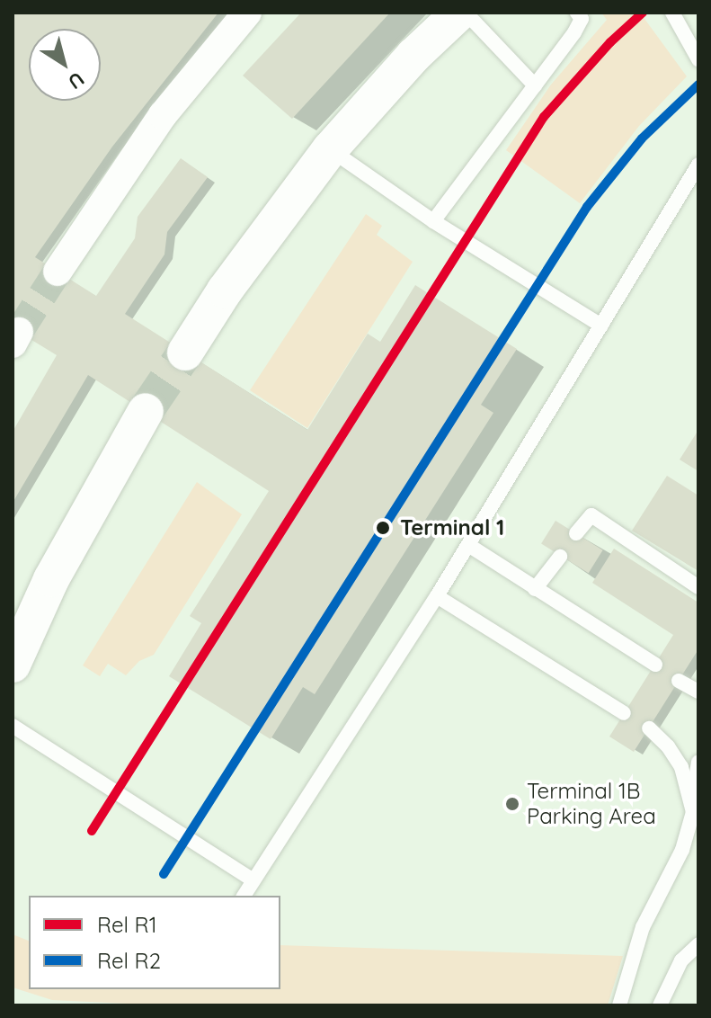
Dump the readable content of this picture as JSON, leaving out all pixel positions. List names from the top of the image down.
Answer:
{
  "places": ["Terminal 1", "Terminal 1B Parking Area"],
  "lines": ["rail line R1", "rail line R2"],
  "legend": ["Rel R1", "Rel R2"],
  "north": "bottom right"
}
